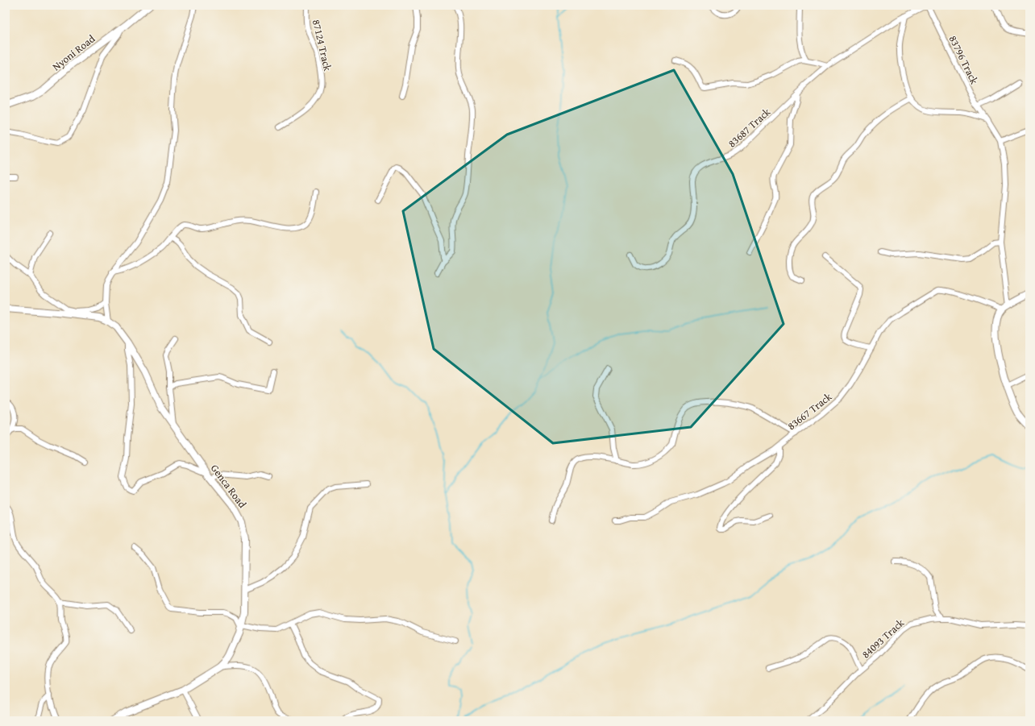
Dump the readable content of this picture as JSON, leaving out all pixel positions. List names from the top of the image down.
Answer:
{
  "streets": {
    "street": [
      "87124 Track",
      "Nyoni Road",
      "83796 Track",
      "83687 Track",
      "83667 Track",
      "Genca Road",
      "84093 Track"
    ]
  },
  "crossings": [
    ["83796 Track", "83687 Track"]
  ]
}
